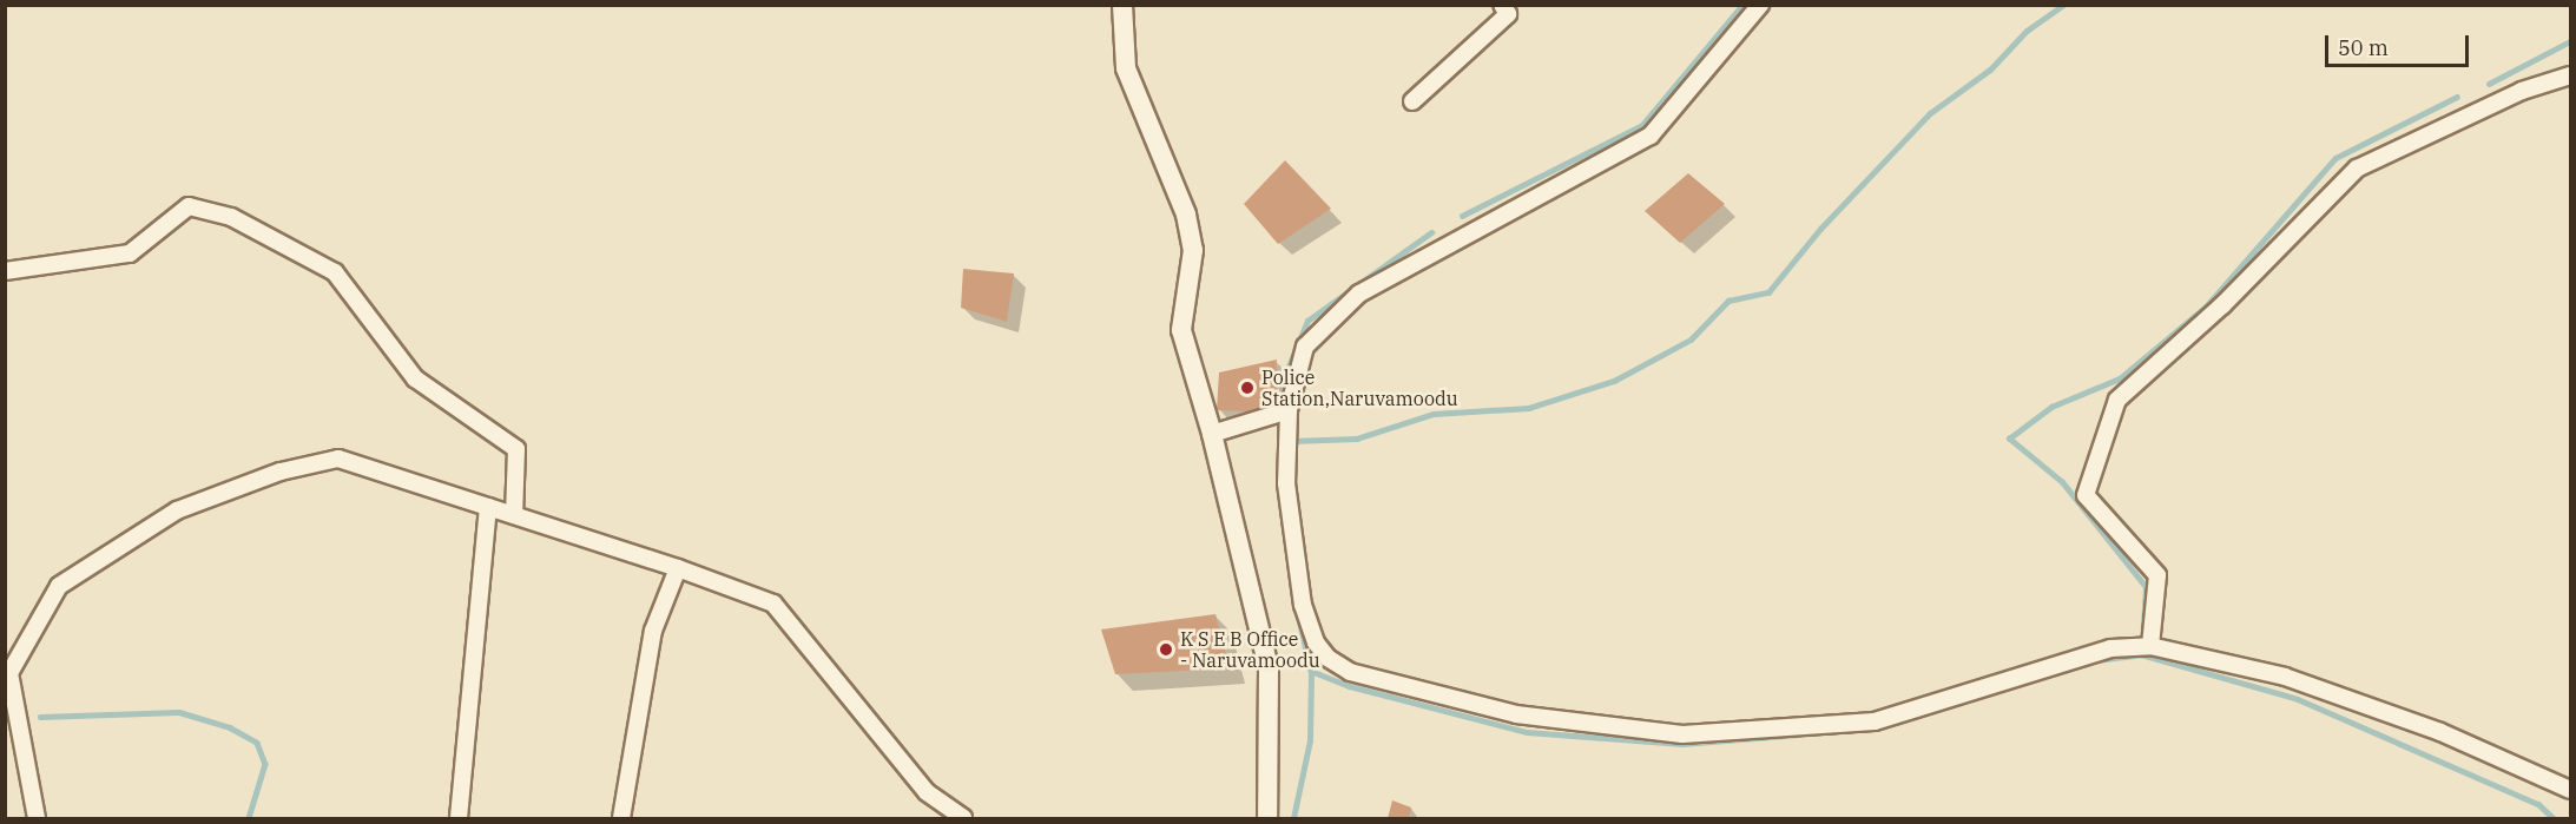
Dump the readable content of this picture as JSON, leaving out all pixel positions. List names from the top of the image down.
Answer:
{
  "places": ["Police Station,Naruvamoodu", "K S E B Office - Naruvamoodu"],
  "scale_bar": "50 m"
}
